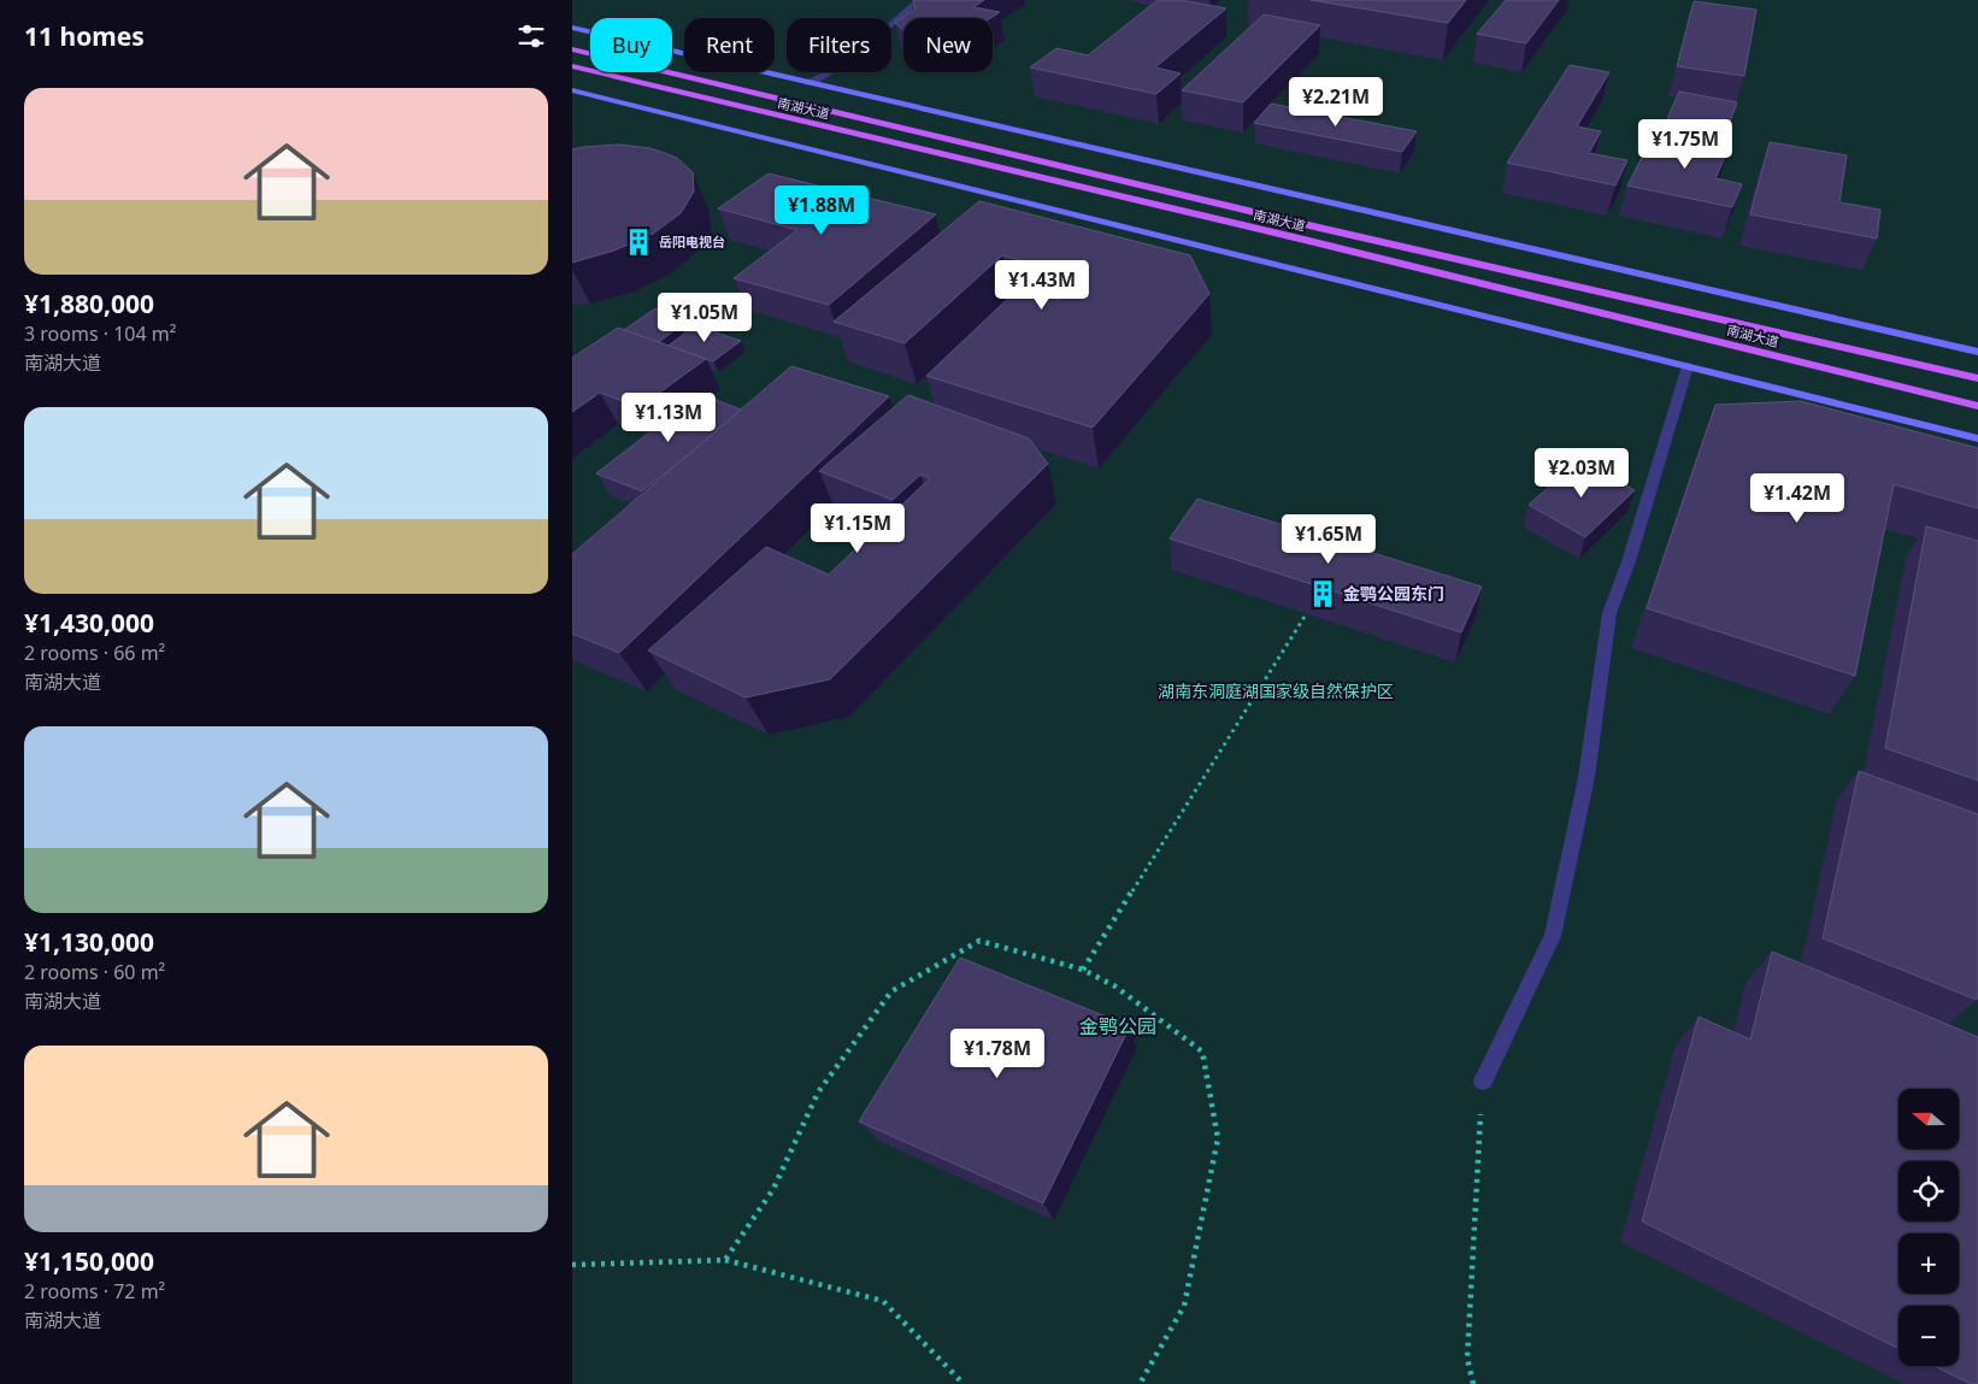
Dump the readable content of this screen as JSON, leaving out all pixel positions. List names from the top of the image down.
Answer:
{
  "streets": {
    "main road": ["南湖大道"]
  },
  "parks": ["湖南东洞庭湖国家级自然保护区", "金鹗公园"],
  "places": {
    "building": ["岳阳电视台", "金鹗公园东门"]
  },
  "north": "left",
  "page": {
    "heading": "11 homes",
    "chip": [
      "Buy",
      "Rent",
      "Filters",
      "New"
    ],
    "list": [
      {
        "name": "¥1,880,000",
        "note": "3 rooms · 104 m² · 南湖大道"
      },
      {
        "name": "¥1,430,000",
        "note": "2 rooms · 66 m² · 南湖大道"
      },
      {
        "name": "¥1,130,000",
        "note": "2 rooms · 60 m² · 南湖大道"
      },
      {
        "name": "¥1,150,000",
        "note": "2 rooms · 72 m² · 南湖大道"
      }
    ],
    "price": [
      "¥2.21M",
      "¥1.75M",
      "¥1.88M",
      "¥1.43M",
      "¥1.05M",
      "¥1.13M",
      "¥2.03M",
      "¥1.42M",
      "¥1.15M",
      "¥1.65M",
      "¥1.78M"
    ],
    "map_buttons": ["+", "−"]
  }
}
